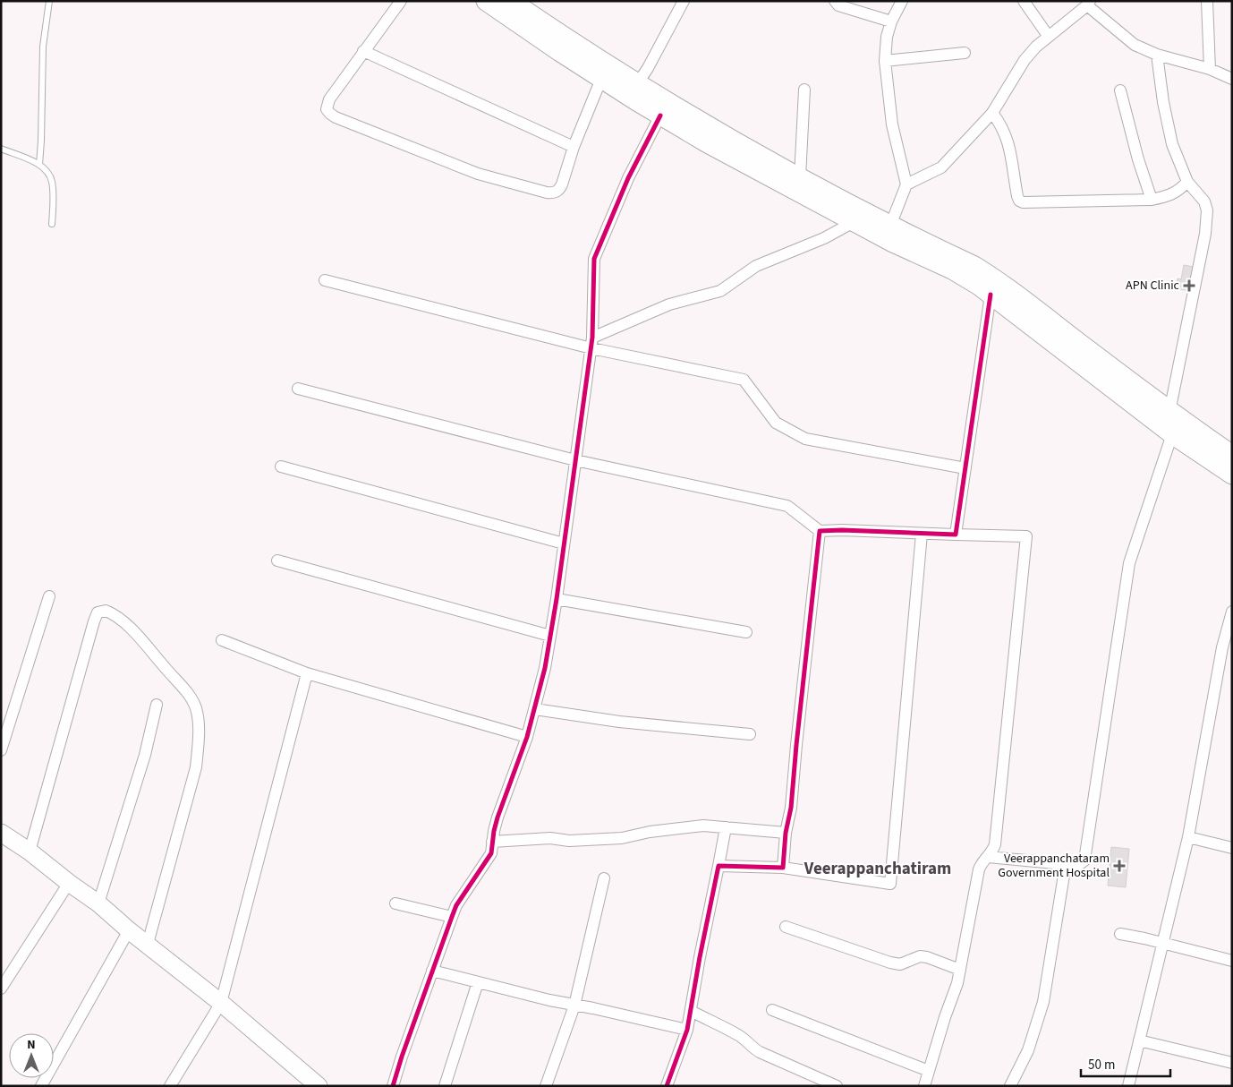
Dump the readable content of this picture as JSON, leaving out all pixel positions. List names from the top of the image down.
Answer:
{
  "districts": ["Veerappanchatiram"],
  "places": {
    "health": ["APN Clinic", "Veerappanchataram Government Hospital"]
  },
  "scale_bar": "50 m",
  "north": "top"
}
